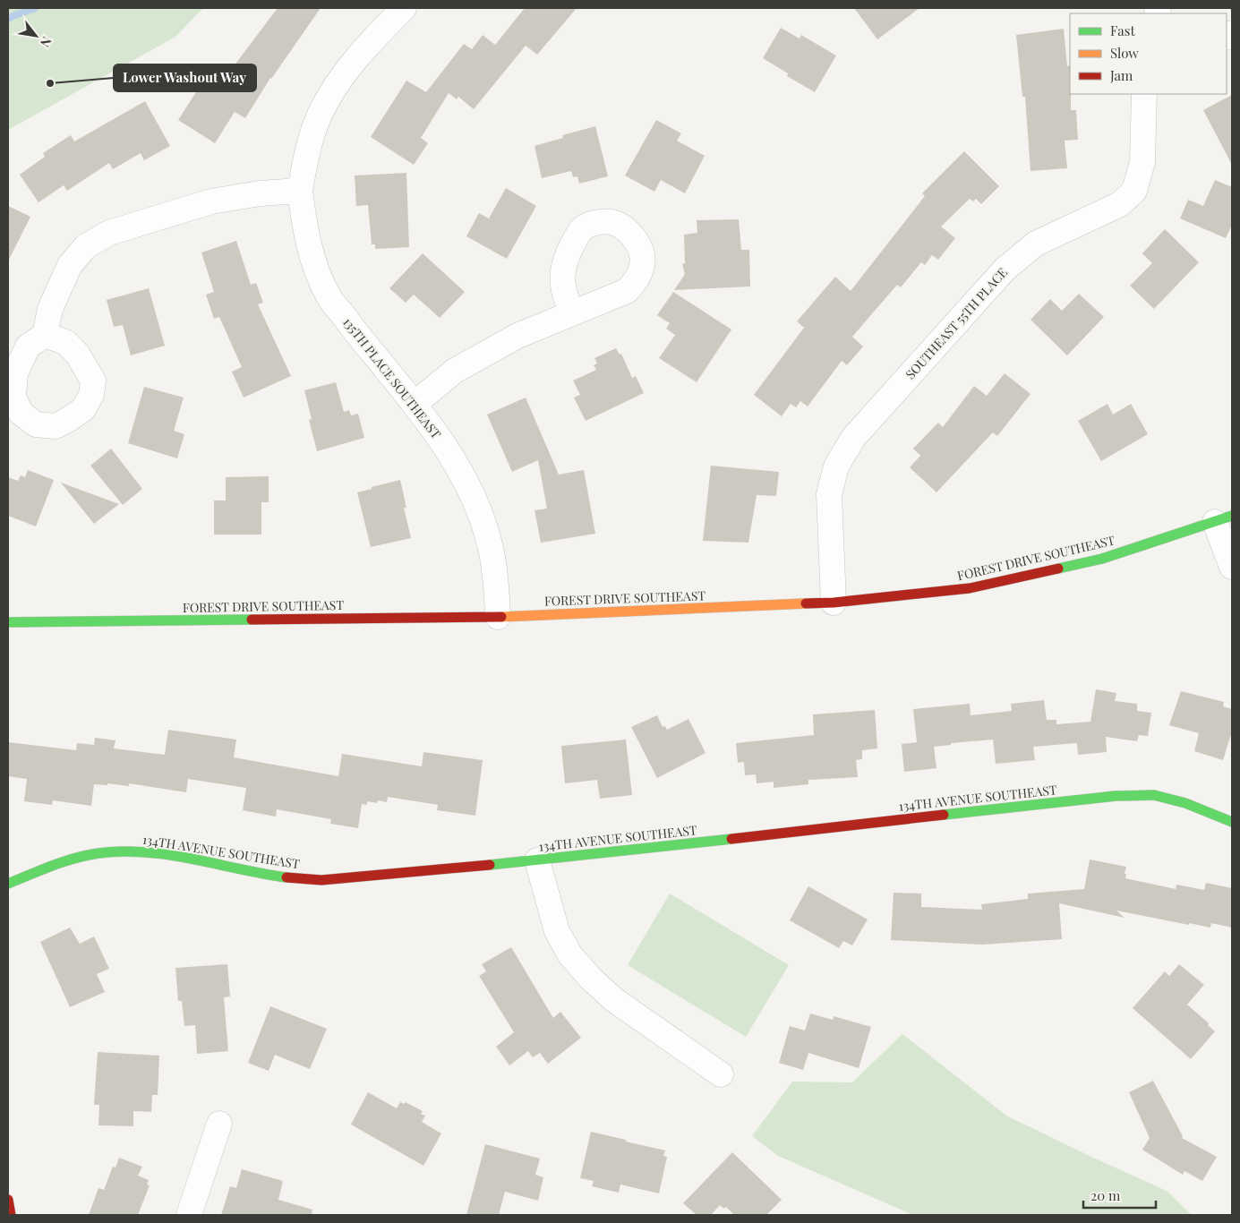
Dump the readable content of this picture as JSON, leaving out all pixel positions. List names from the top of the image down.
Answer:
{
  "streets": {
    "street": [
      "SOUTHEAST 55TH PLACE",
      "135TH PLACE SOUTHEAST",
      "FOREST DRIVE SOUTHEAST",
      "134TH AVENUE SOUTHEAST"
    ]
  },
  "crossings": [
    ["SOUTHEAST 55TH PLACE", "FOREST DRIVE SOUTHEAST"],
    ["135TH PLACE SOUTHEAST", "FOREST DRIVE SOUTHEAST"]
  ],
  "places": ["Lower Washout Way"],
  "legend": ["Fast", "Slow", "Jam"],
  "scale_bar": "20 m",
  "north": "bottom right"
}
